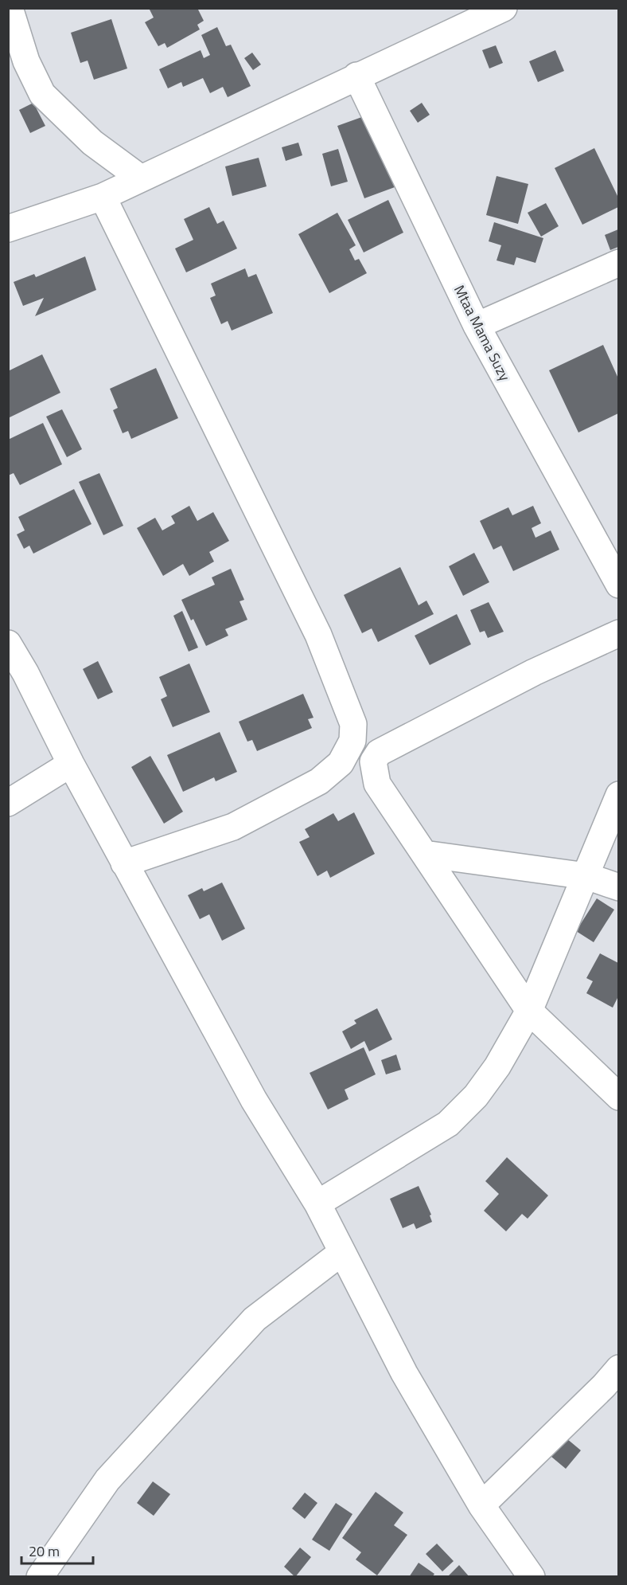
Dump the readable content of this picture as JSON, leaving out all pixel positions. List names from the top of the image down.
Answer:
{
  "streets": {
    "street": ["Mtaa Mama Suzy"]
  },
  "scale_bar": "20 m"
}
